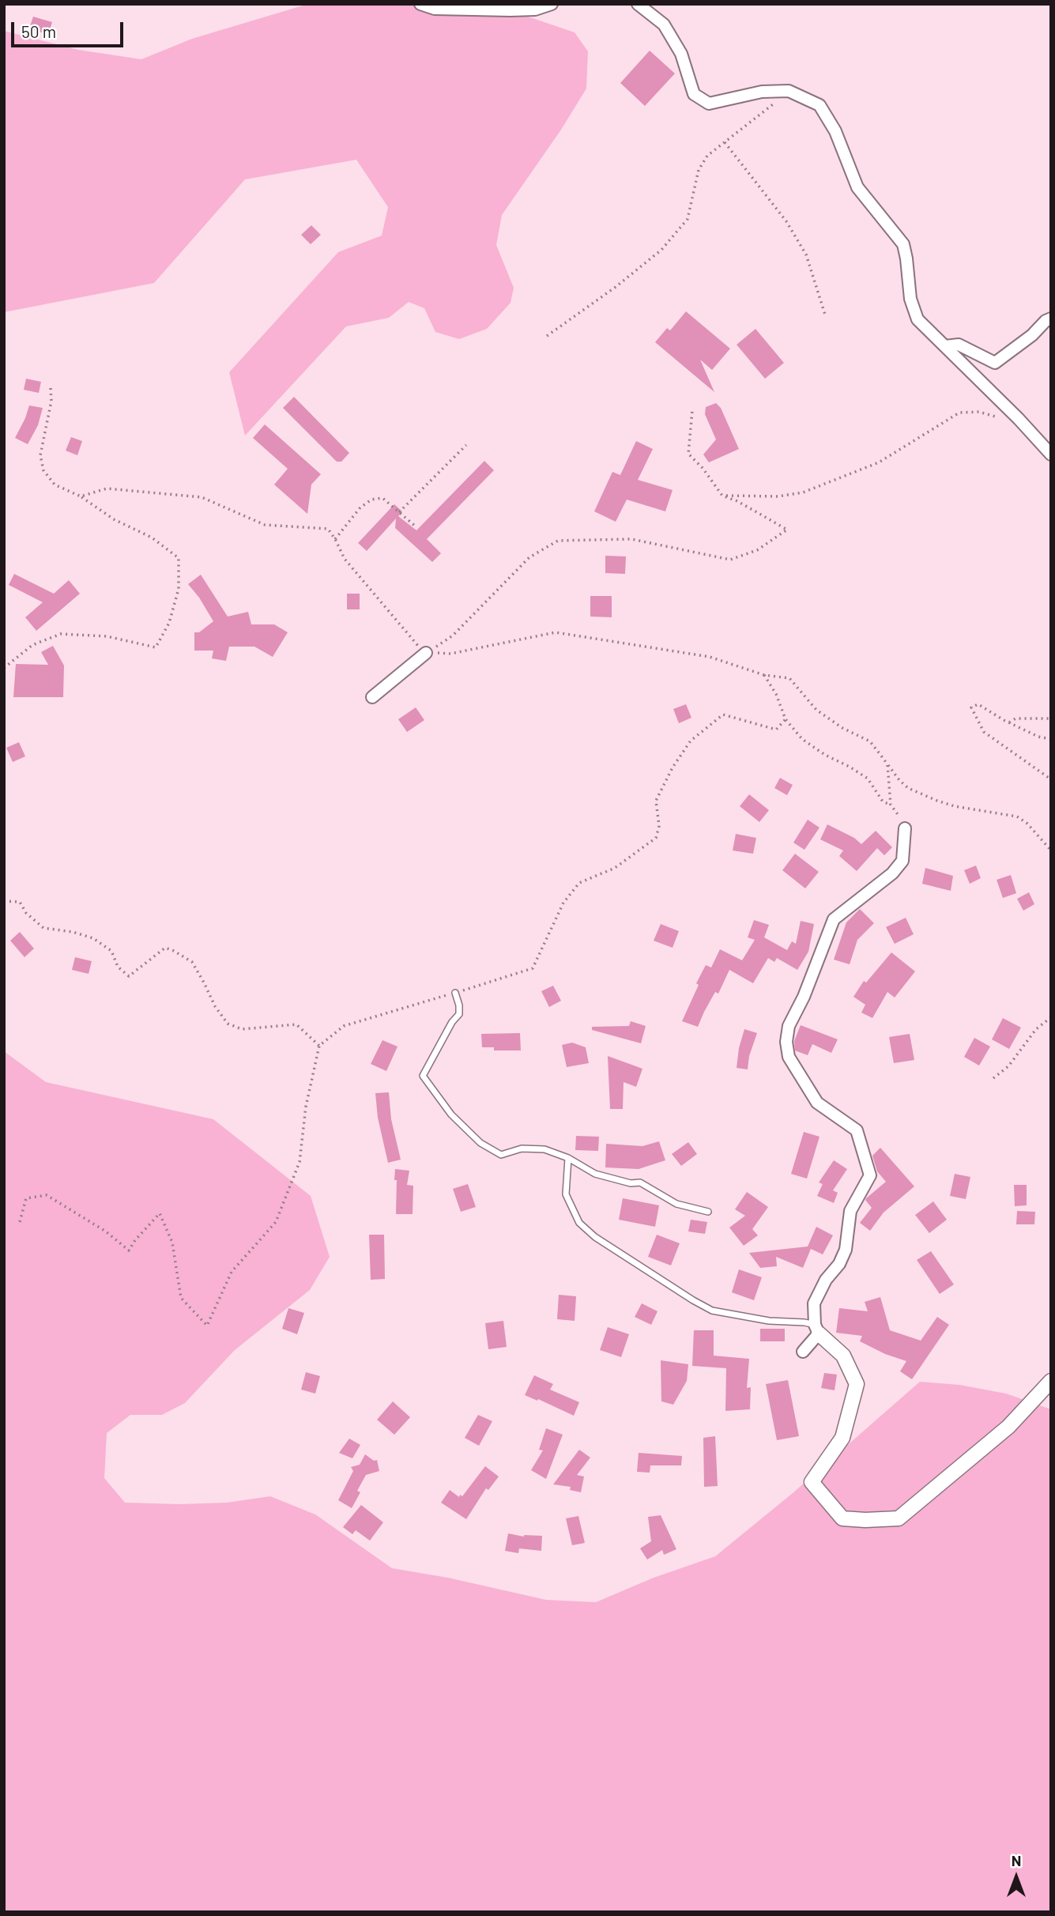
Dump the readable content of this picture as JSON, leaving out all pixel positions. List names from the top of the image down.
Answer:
{
  "scale_bar": "50 m",
  "north": "top"
}
